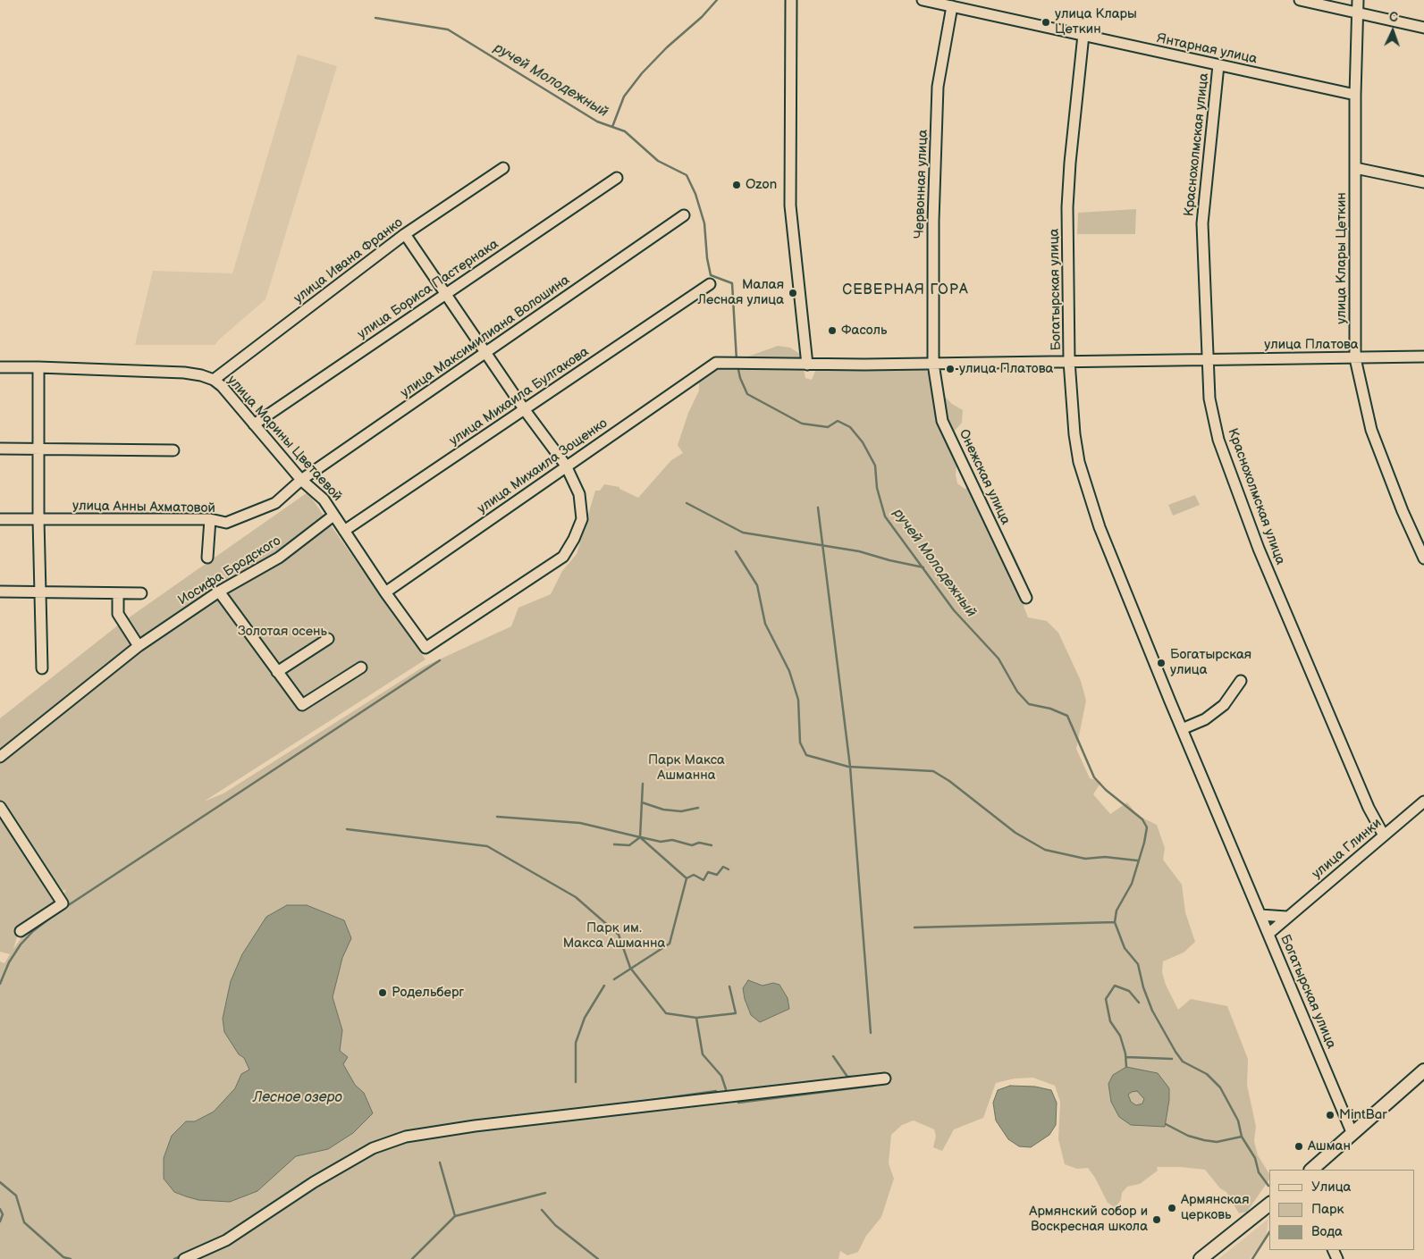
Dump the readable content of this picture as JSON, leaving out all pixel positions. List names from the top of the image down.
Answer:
{
  "streets": {
    "street": [
      "Янтарная улица",
      "Краснохолмская улица",
      "Червонная улица",
      "улица Клары Цеткин",
      "улица Ивана Франко",
      "улица Бориса Пастернака",
      "Богатырская улица",
      "улица Максимилиана Волошина",
      "улица Платова",
      "улица Михаила Булгакова",
      "улица Марины Цветаевой",
      "улица Михаила Зощенко",
      "Онежская улица",
      "улица Анны Ахматовой",
      "Иосифа Бродского",
      "улица Глинки"
    ]
  },
  "crossings": [
    ["Янтарная улица", "Краснохолмская улица"],
    ["Янтарная улица", "Червонная улица"],
    ["Янтарная улица", "улица Клары Цеткин"],
    ["Янтарная улица", "Богатырская улица"],
    ["Краснохолмская улица", "улица Платова"],
    ["Краснохолмская улица", "улица Глинки"],
    ["Червонная улица", "улица Платова"],
    ["Червонная улица", "Онежская улица"],
    ["улица Клары Цеткин", "улица Платова"],
    ["улица Ивана Франко", "улица Марины Цветаевой"],
    ["улица Бориса Пастернака", "улица Марины Цветаевой"],
    ["Богатырская улица", "улица Платова"],
    ["Богатырская улица", "улица Глинки"],
    ["улица Максимилиана Волошина", "улица Марины Цветаевой"],
    ["улица Максимилиана Волошина", "улица Анны Ахматовой"],
    ["улица Платова", "улица Михаила Зощенко"],
    ["улица Платова", "Онежская улица"],
    ["улица Михаила Булгакова", "улица Марины Цветаевой"],
    ["улица Марины Цветаевой", "улица Михаила Зощенко"],
    ["улица Марины Цветаевой", "улица Анны Ахматовой"],
    ["улица Марины Цветаевой", "Иосифа Бродского"]
  ],
  "districts": ["СЕВЕРНАЯ ГОРА"],
  "water": ["ручей Молодежный", "Лесное озеро"],
  "parks": ["Золотая осень", "Парк Макса Ашманна", "Парк им. Макса Ашманна"],
  "places": [
    "улица Клары Цеткин",
    "Ozon",
    "Малая Лесная улица",
    "Фасоль",
    "улица Платова",
    "Богатырская улица",
    "Родельберг",
    "MintBar",
    "Ашман",
    "Армянская церковь",
    "Армянский собор и Воскресная школа"
  ],
  "legend": ["Улица", "Парк", "Вода"],
  "north": "top"
}
